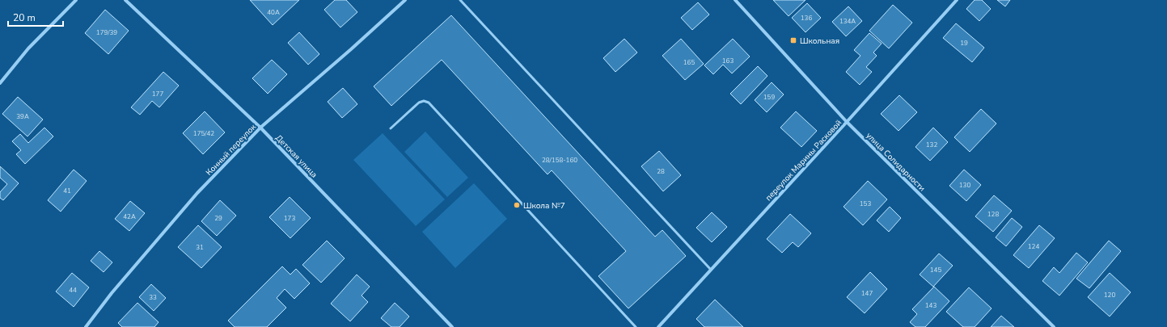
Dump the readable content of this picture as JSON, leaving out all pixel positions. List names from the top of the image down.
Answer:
{
  "streets": {
    "street": [
      "Конный переулок",
      "Детская улица",
      "переулок Марины Расковой",
      "улица Солидарности"
    ]
  },
  "crossings": [
    ["Конный переулок", "Детская улица"],
    ["переулок Марины Расковой", "улица Солидарности"]
  ],
  "places": {
    "transit": ["Школьная"],
    "other": ["Школа №7"]
  },
  "house_numbers": [
    "40А",
    "136",
    "134А",
    "179/39",
    "19",
    "163",
    "165",
    "177",
    "159",
    "39А",
    "175/42",
    "132",
    "28/158-160",
    "28",
    "130",
    "41",
    "153",
    "128",
    "42А",
    "29",
    "173",
    "124",
    "31",
    "145",
    "44",
    "147",
    "120",
    "33",
    "143"
  ],
  "scale_bar": "20 m"
}
